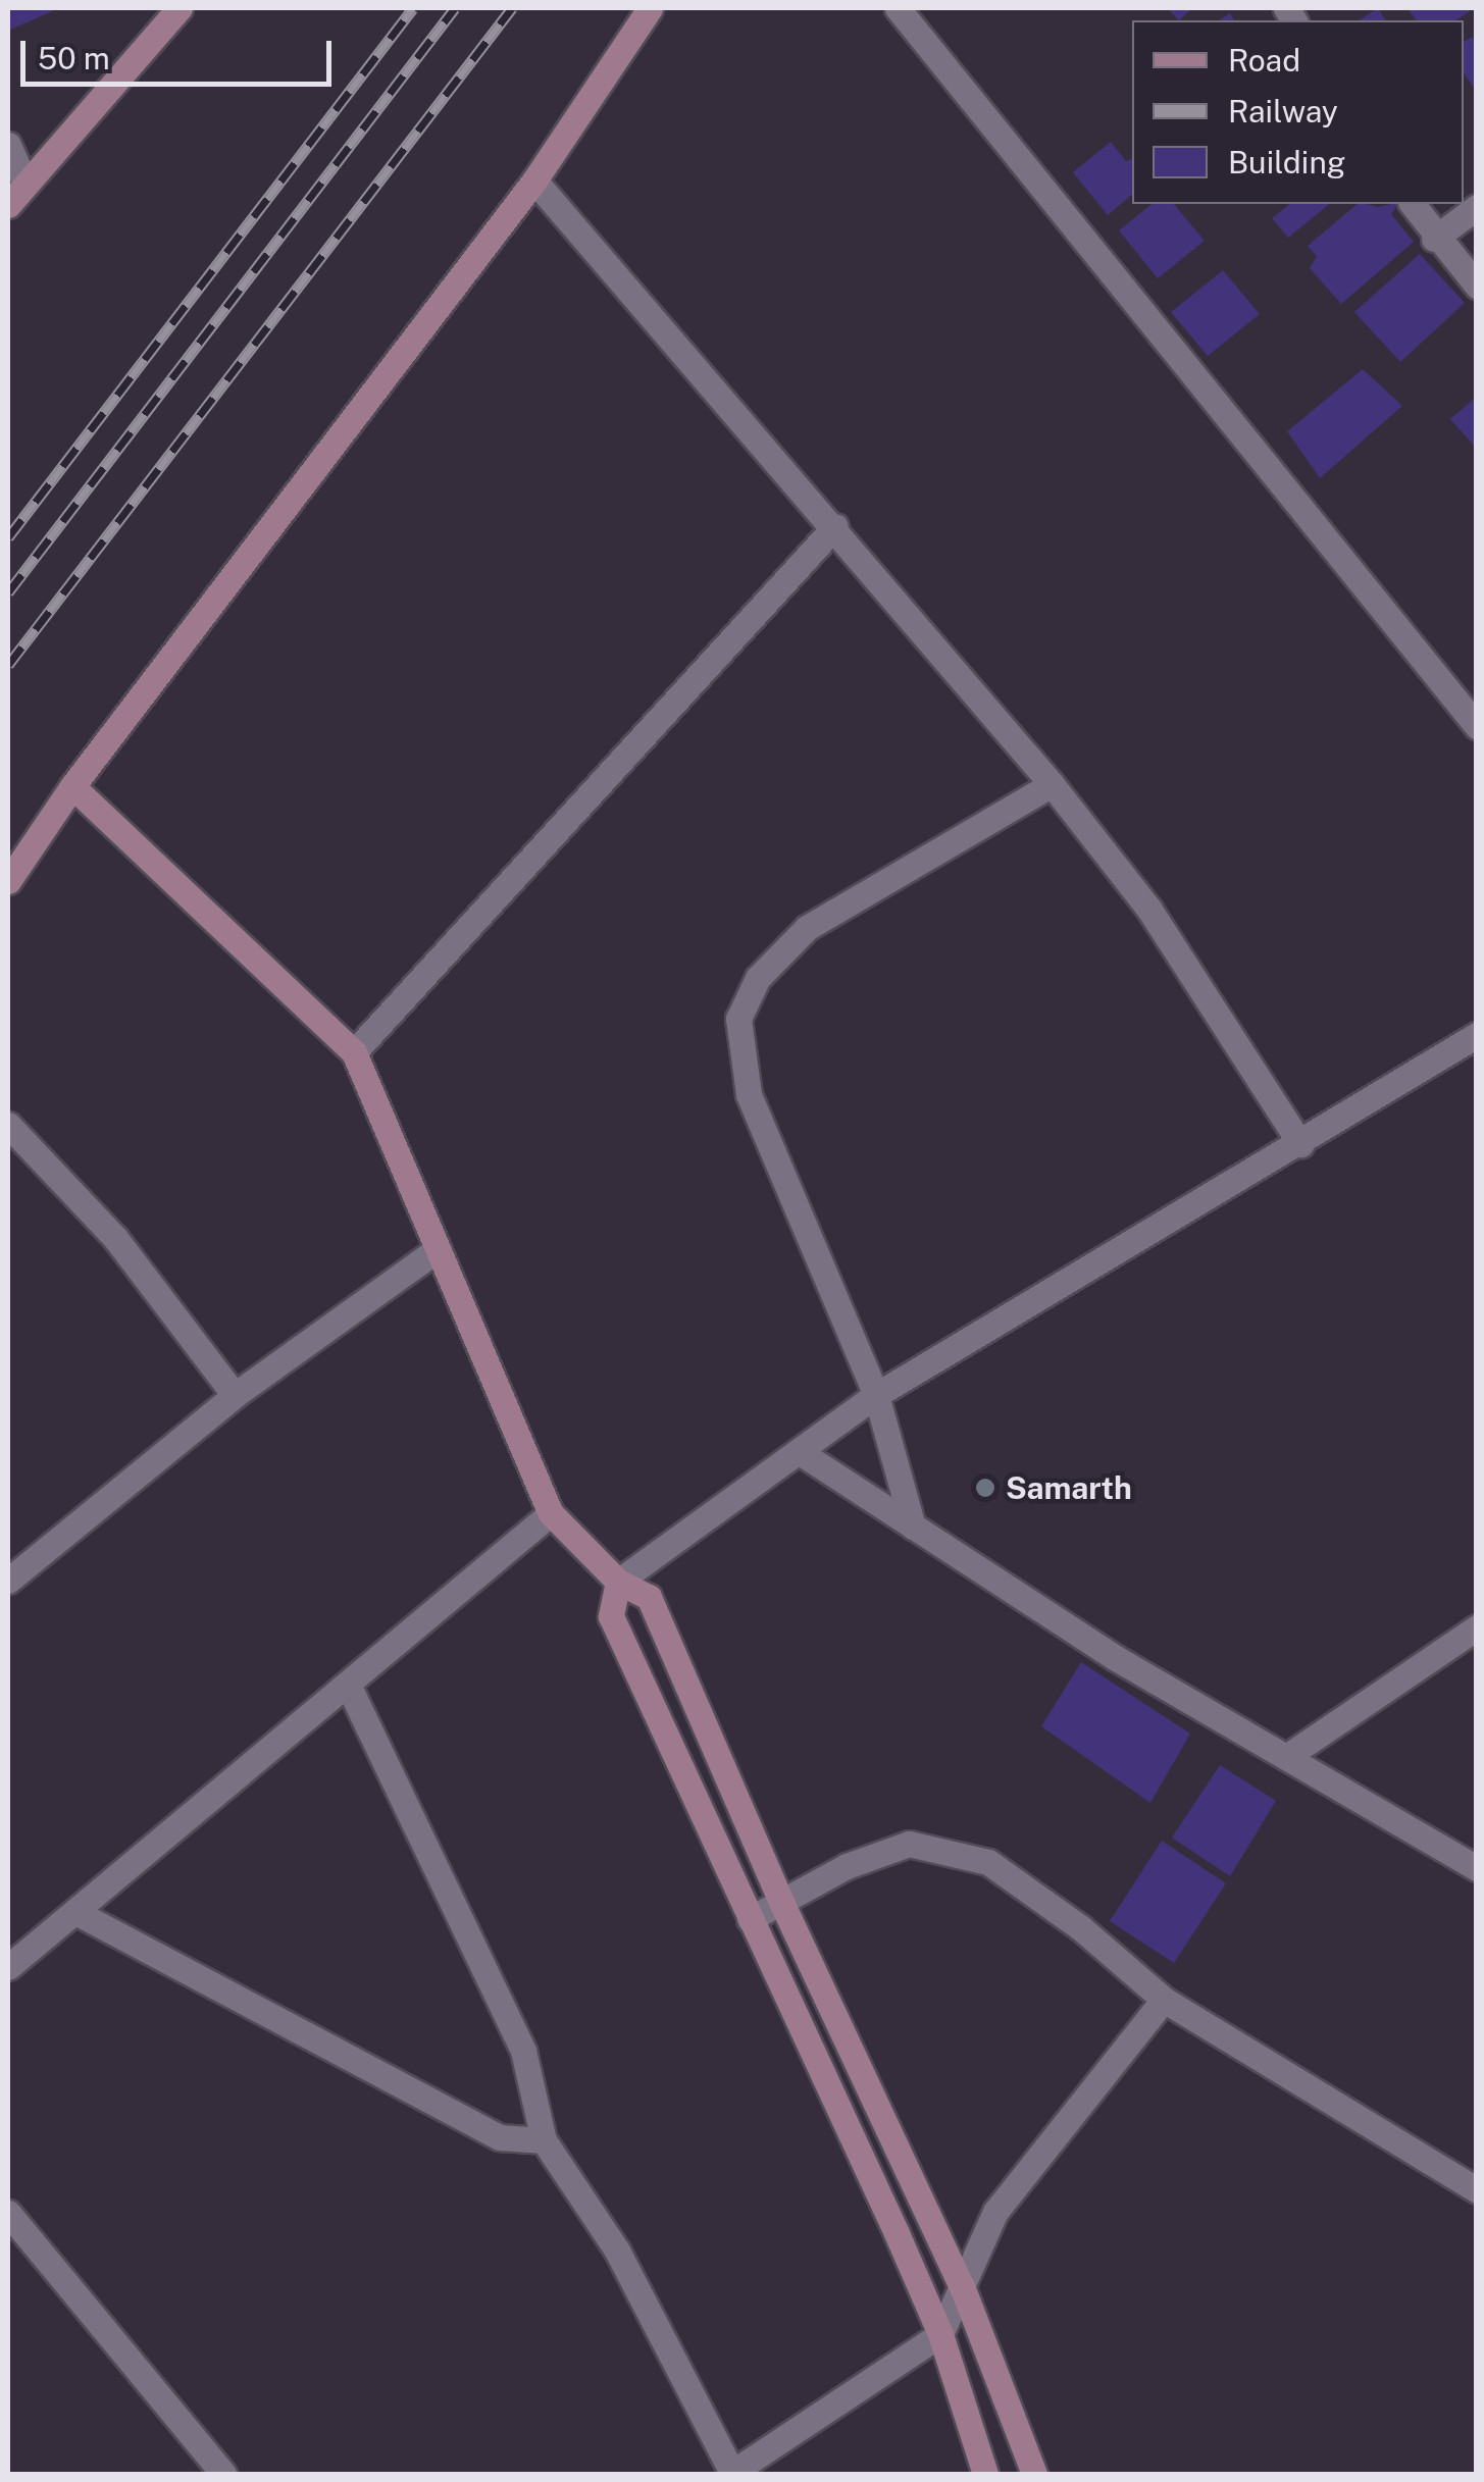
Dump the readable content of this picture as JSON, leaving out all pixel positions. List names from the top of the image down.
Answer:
{
  "places": ["Samarth"],
  "legend": ["Road", "Railway", "Building"],
  "scale_bar": "50 m"
}
